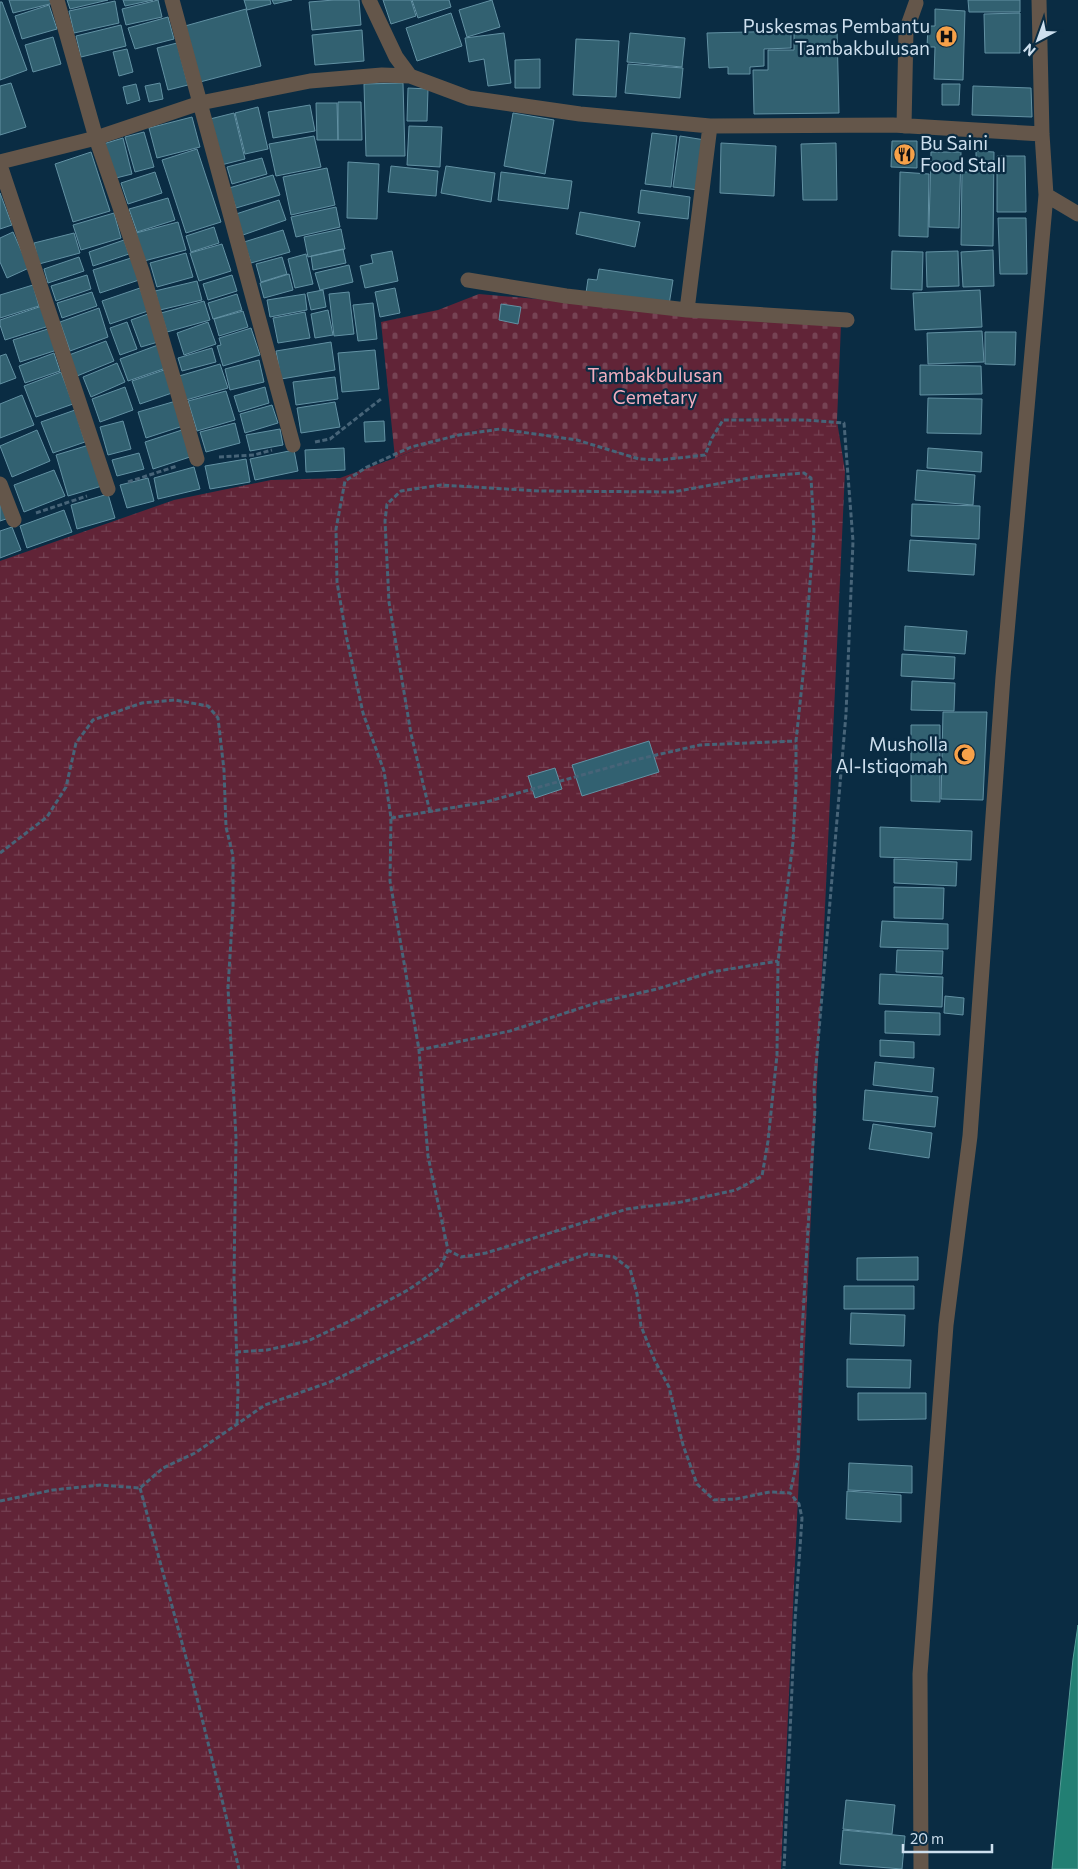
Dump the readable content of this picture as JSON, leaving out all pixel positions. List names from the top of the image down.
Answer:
{
  "parks": ["Tambakbulusan Cemetary"],
  "places": {
    "hospital": ["Puskesmas Pembantu Tambakbulusan"],
    "restaurant": ["Bu Saini Food Stall"],
    "mosque": ["Musholla Al-Istiqomah"]
  },
  "scale_bar": "20 m",
  "north": "bottom left"
}
